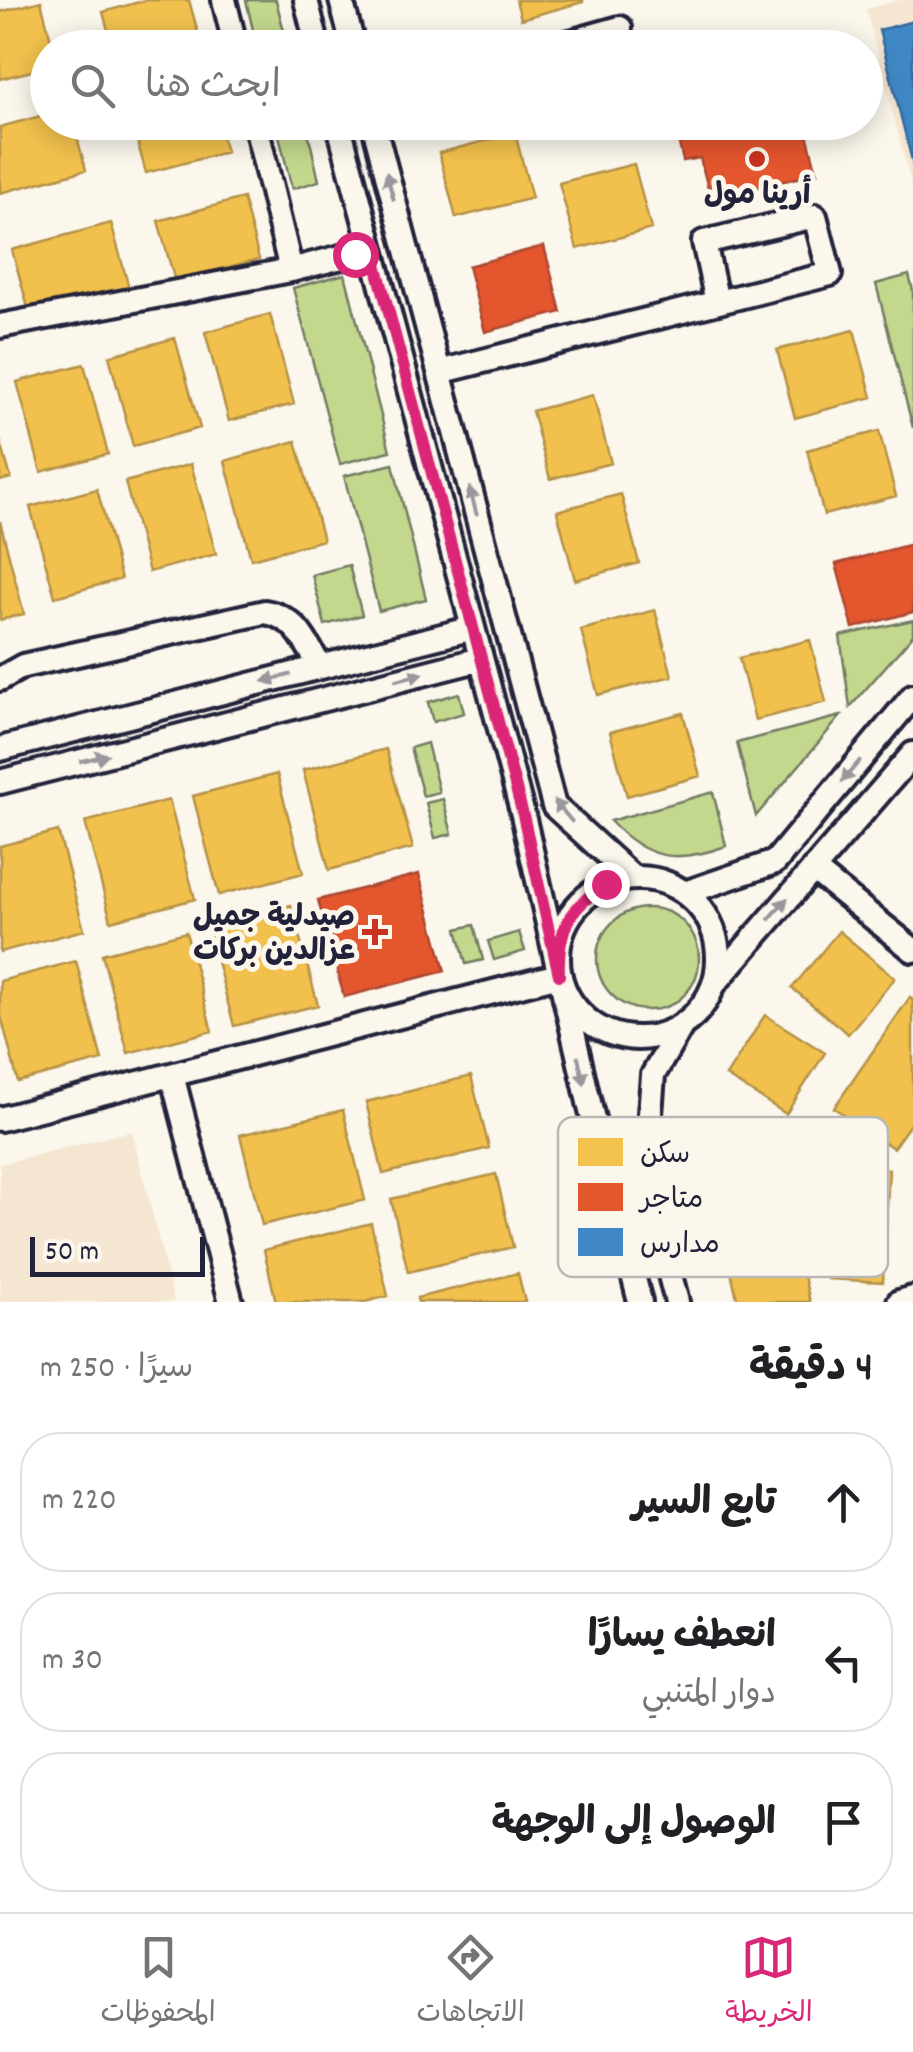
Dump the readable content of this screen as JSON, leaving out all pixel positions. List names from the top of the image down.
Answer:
{
  "places": {
    "other": ["أرينا مول"],
    "health": ["صيدلية جميل عزالدين بركات"]
  },
  "legend": ["سكن", "متاجر", "مدارس"],
  "scale_bar": "50 m",
  "page": {
    "search": "ابحث هنا",
    "scale": "50 m",
    "heading": ["4 دقيقة", "سيرًا · 250 m"],
    "list": [
      ["تابع السير", "220 m"],
      ["انعطف يسارًا", "دوار المتنبي", "30 m"],
      "الوصول إلى الوجهة"
    ],
    "nav": ["الخريطة", "الاتجاهات", "المحفوظات"]
  }
}
